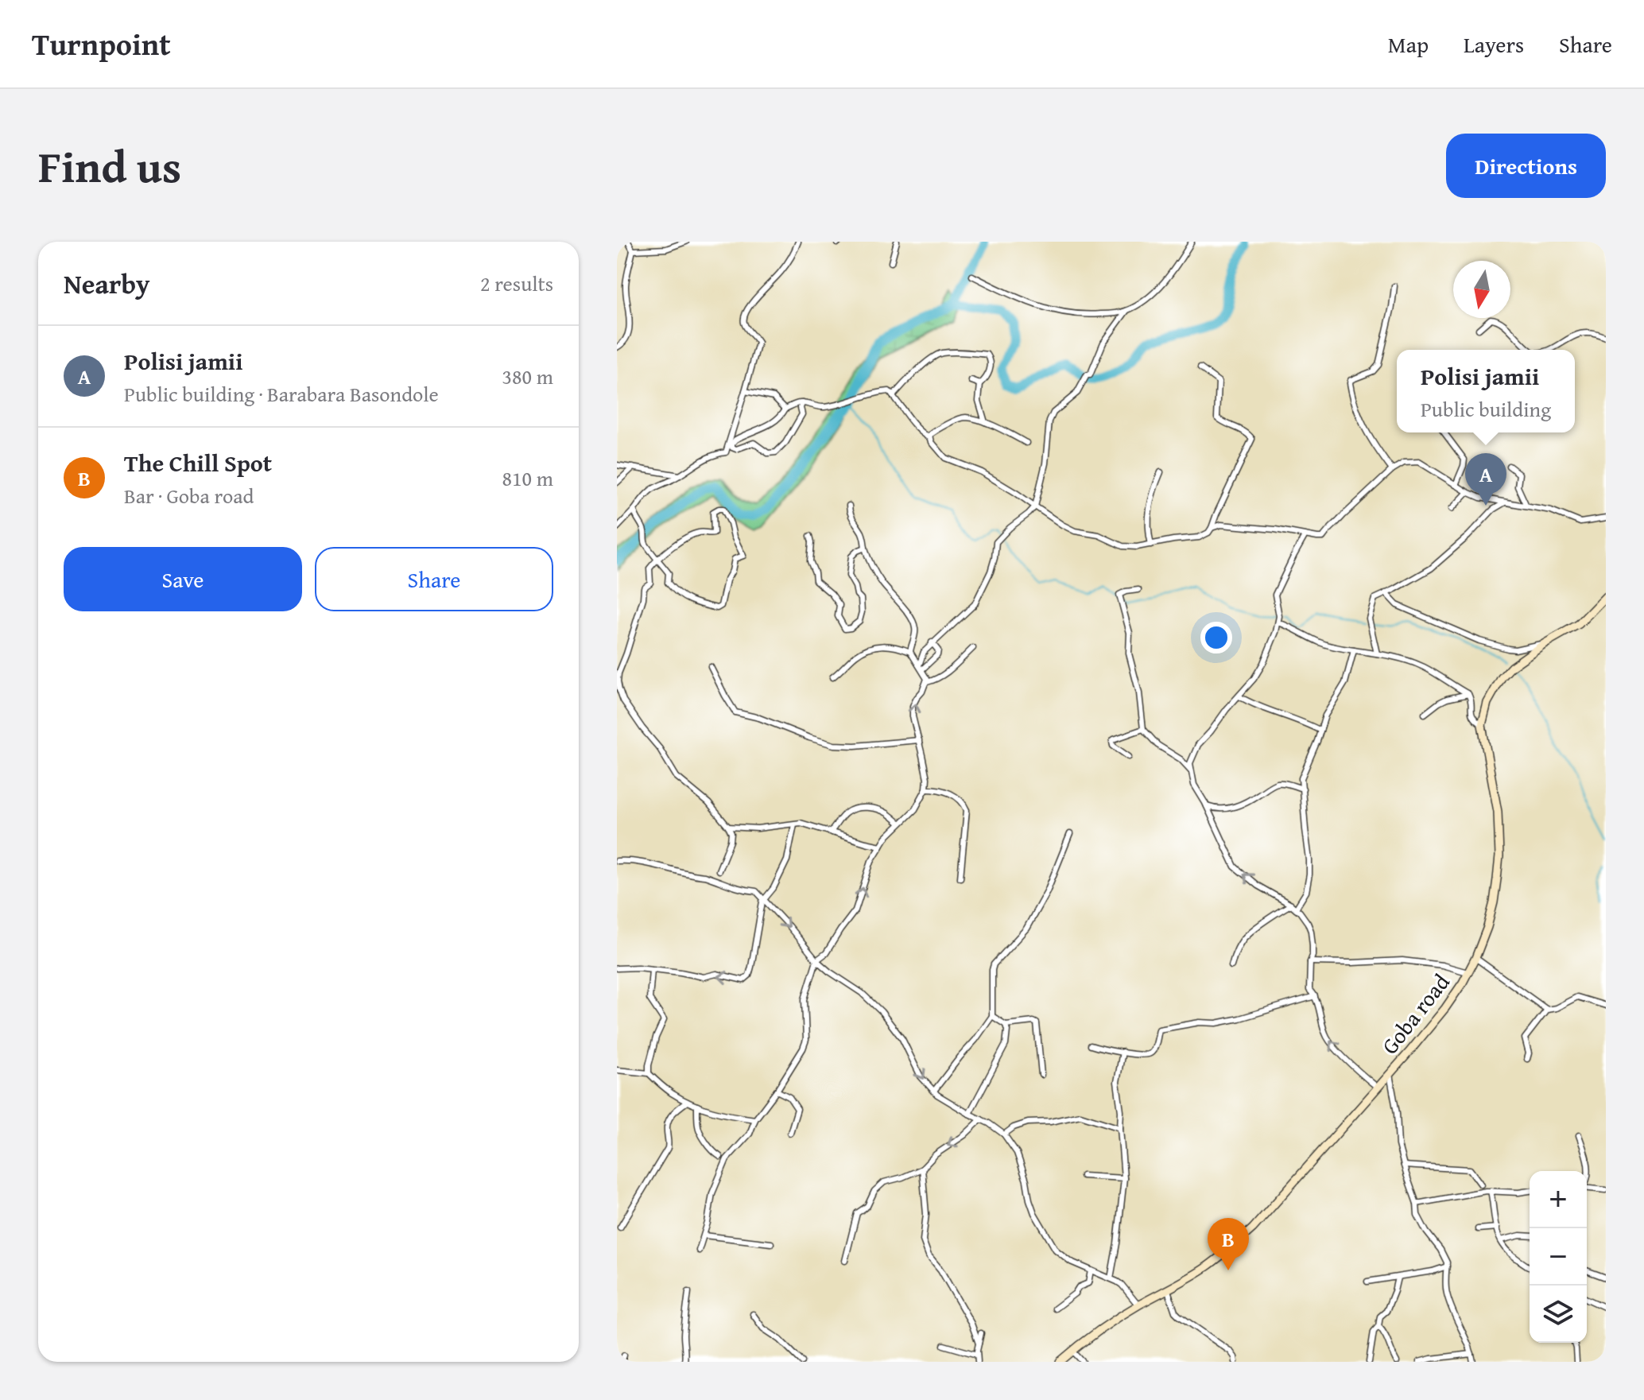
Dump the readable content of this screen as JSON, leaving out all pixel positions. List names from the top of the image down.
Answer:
{
  "streets": {
    "main road": ["Goba road"]
  },
  "north": "bottom",
  "page": {
    "header": "Turnpoint",
    "nav": ["Map", "Layers", "Share"],
    "title": "Find us",
    "buttons": [
      "Directions",
      ["Save", "Share"]
    ],
    "heading": ["Nearby", "2 results"],
    "list": [
      {
        "mark": "A",
        "name": "Polisi jamii",
        "note": "Public building · Barabara Basondole",
        "value": "380 m"
      },
      {
        "mark": "B",
        "name": "The Chill Spot",
        "note": "Bar · Goba road",
        "value": "810 m"
      }
    ],
    "popup": ["Polisi jamii", "Public building"],
    "pins": ["A", "B"],
    "map_buttons": ["+", "−"]
  }
}
